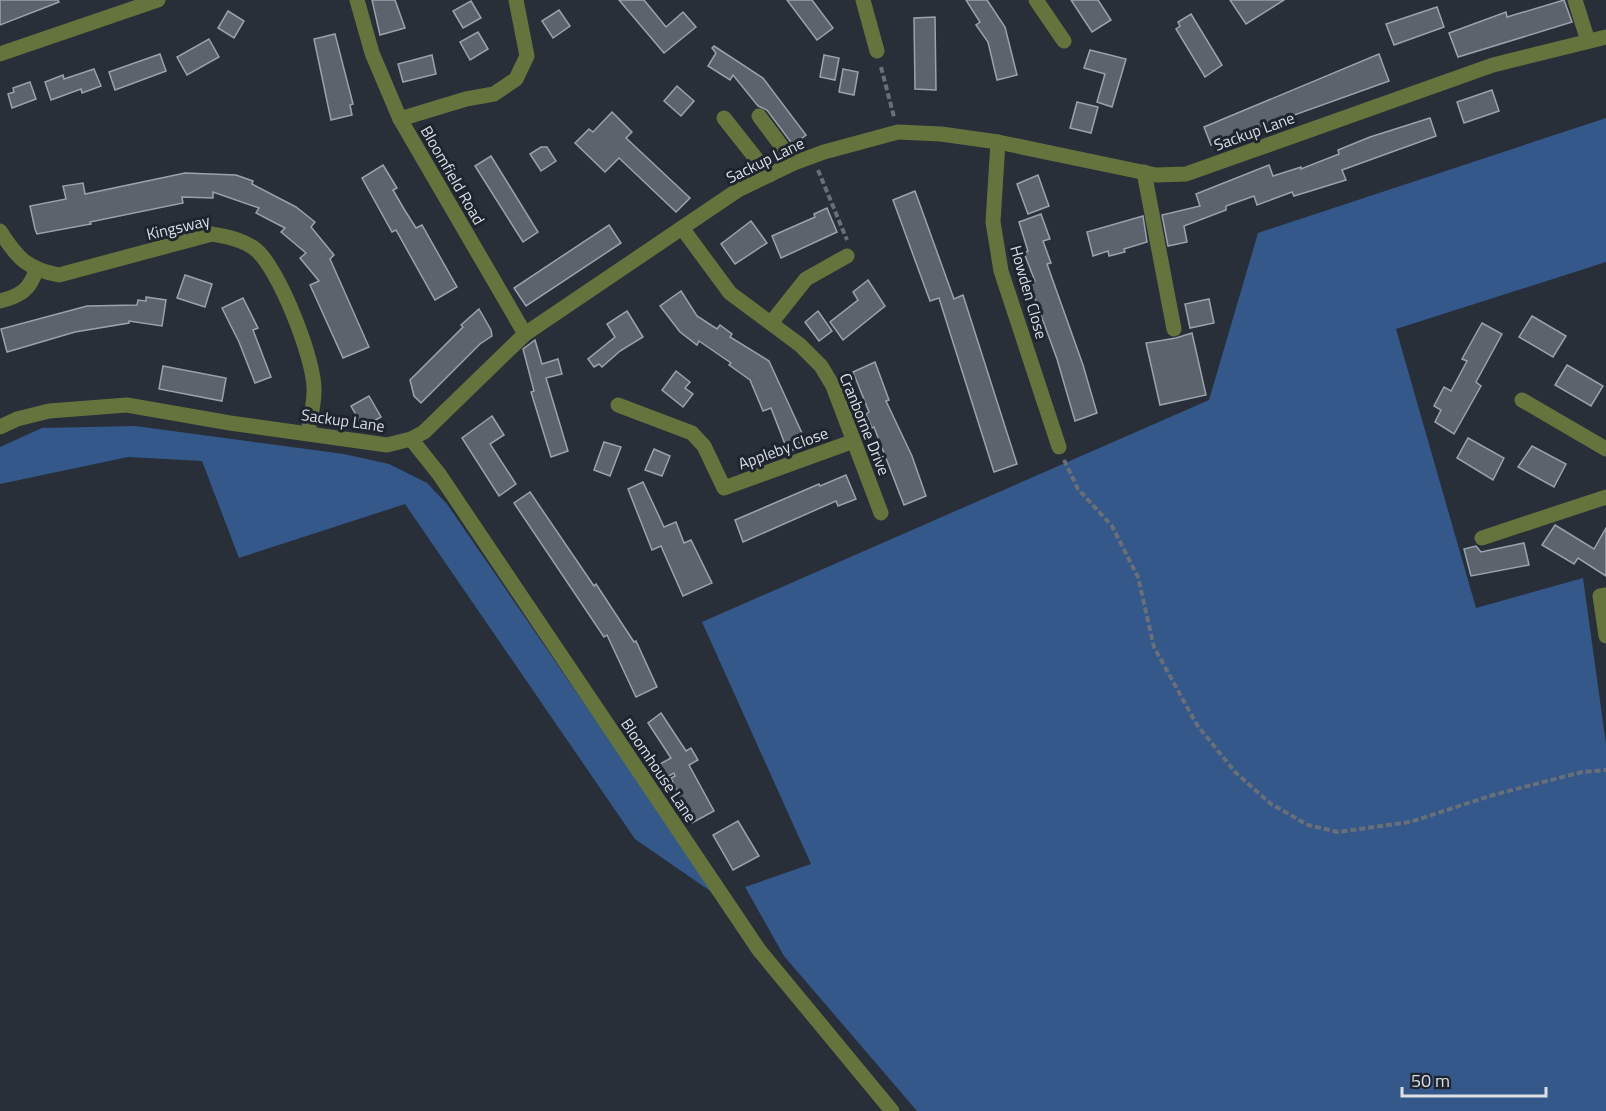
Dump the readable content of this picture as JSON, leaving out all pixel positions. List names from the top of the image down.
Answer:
{
  "streets": {
    "street": [
      "Sackup Lane",
      "Bloomfield Road",
      "Kingsway",
      "Howden Close",
      "Cranborne Drive",
      "Appleby Close",
      "Bloomhouse Lane"
    ]
  },
  "crossings": [
    ["Sackup Lane", "Bloomfield Road"],
    ["Sackup Lane", "Kingsway"],
    ["Sackup Lane", "Howden Close"],
    ["Sackup Lane", "Cranborne Drive"],
    ["Sackup Lane", "Bloomhouse Lane"],
    ["Cranborne Drive", "Appleby Close"]
  ],
  "scale_bar": "50 m"
}
